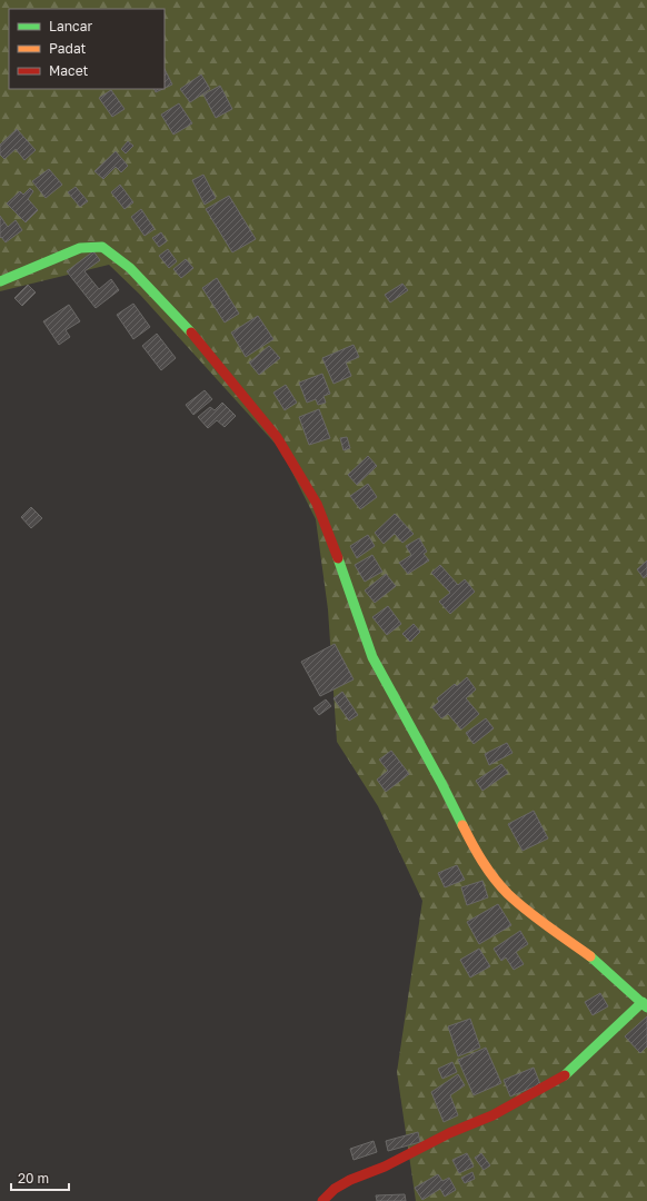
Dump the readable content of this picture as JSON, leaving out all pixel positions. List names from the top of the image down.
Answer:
{
  "legend": ["Lancar", "Padat", "Macet"],
  "scale_bar": "20 m"
}
